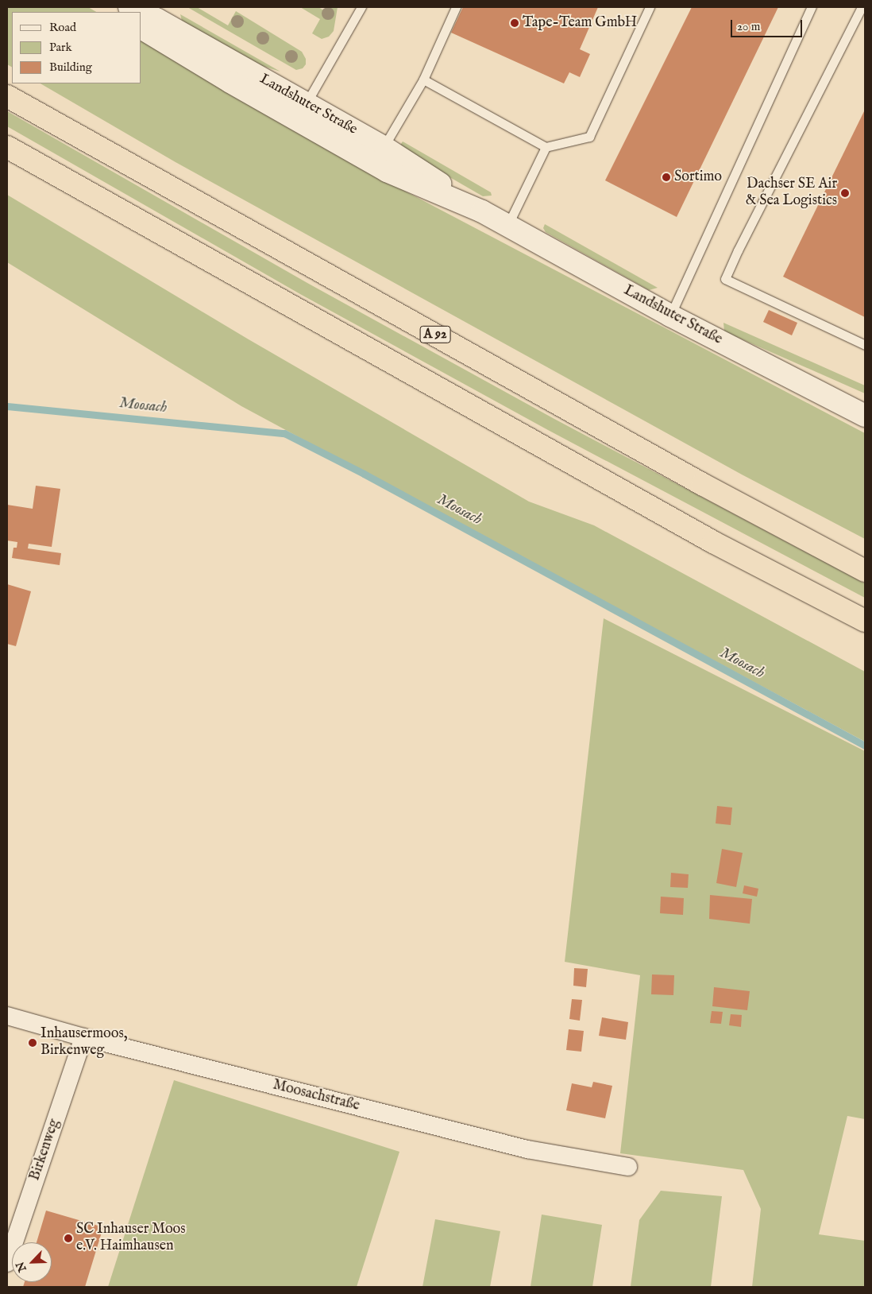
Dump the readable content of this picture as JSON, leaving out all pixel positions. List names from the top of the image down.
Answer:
{
  "streets": {
    "highway": ["A 92"],
    "main road": ["Landshuter Straße"],
    "street": ["Moosachstraße", "Birkenweg"]
  },
  "crossings": [
    ["Moosachstraße", "Birkenweg"]
  ],
  "water": ["Moosach"],
  "places": [
    "Tape-Team GmbH",
    "Sortimo",
    "Dachser SE Air & Sea Logistics",
    "Inhausermoos, Birkenweg",
    "SC Inhauser Moos e.V. Haimhausen"
  ],
  "legend": ["Road", "Park", "Building"],
  "scale_bar": "20 m",
  "north": "bottom left"
}
